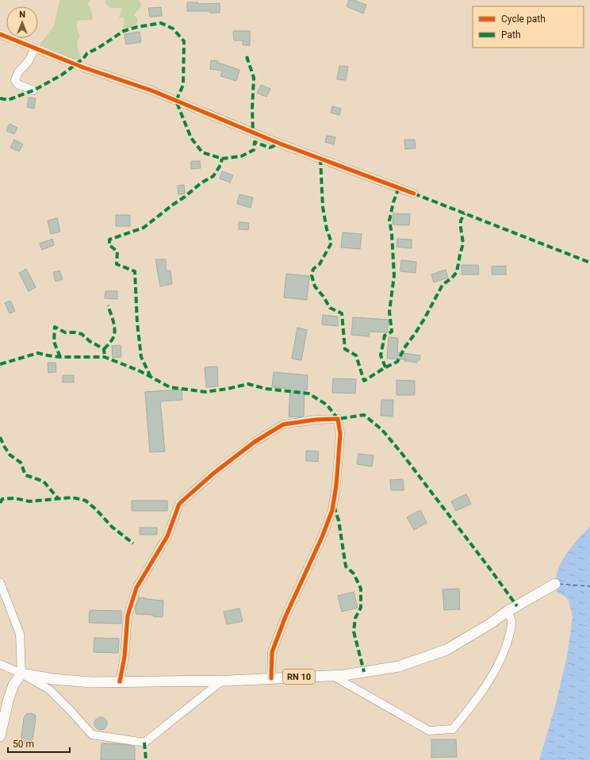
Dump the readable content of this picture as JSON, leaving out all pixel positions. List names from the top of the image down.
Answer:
{
  "streets": {
    "main road": ["RN 10"]
  },
  "legend": ["Cycle path", "Path"],
  "scale_bar": "50 m",
  "north": "top"
}
